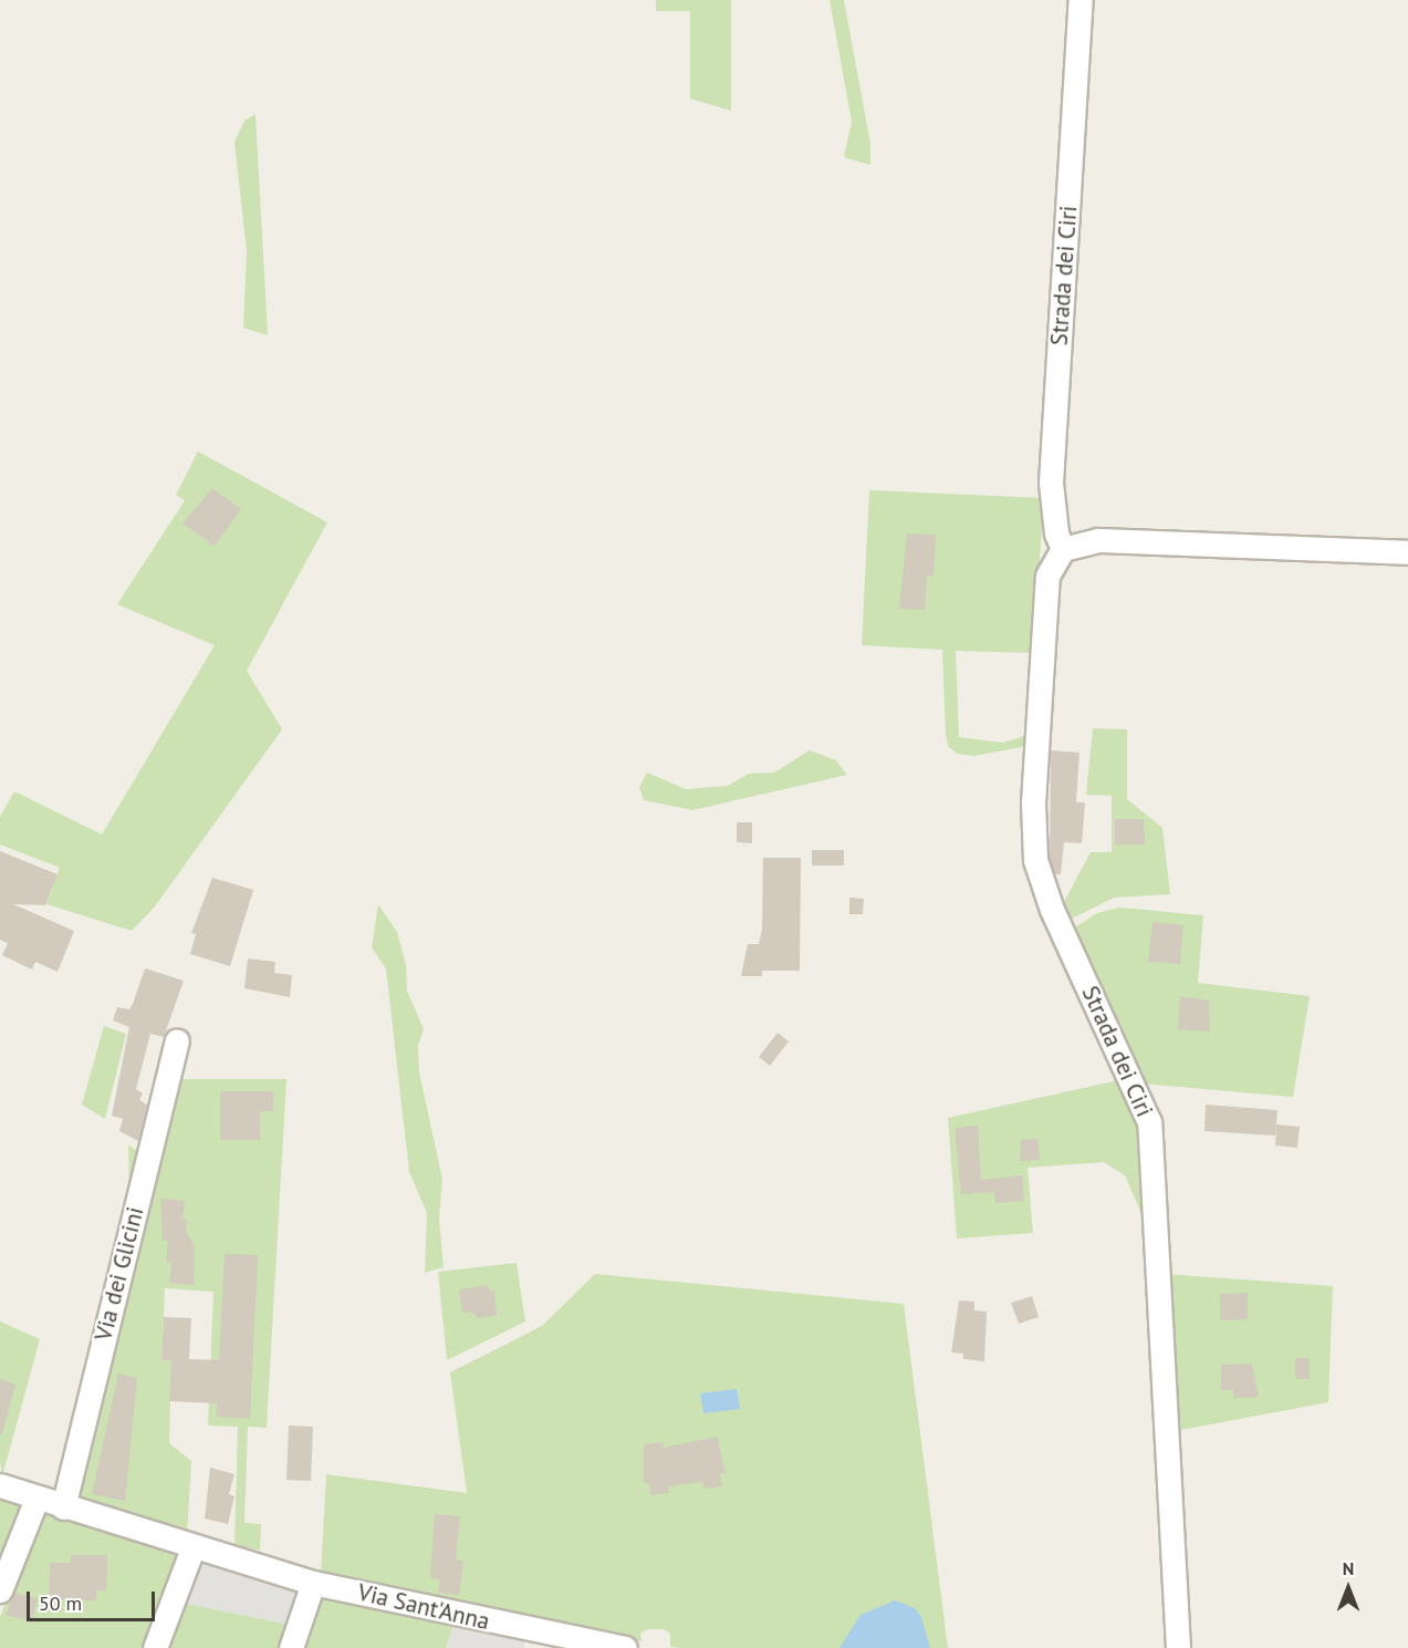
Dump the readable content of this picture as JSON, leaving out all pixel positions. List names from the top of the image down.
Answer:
{
  "streets": {
    "street": ["Strada dei Ciri", "Via dei Glicini", "Via Sant'Anna"]
  },
  "crossings": [
    ["Via dei Glicini", "Via Sant'Anna"]
  ],
  "scale_bar": "50 m",
  "north": "top"
}
